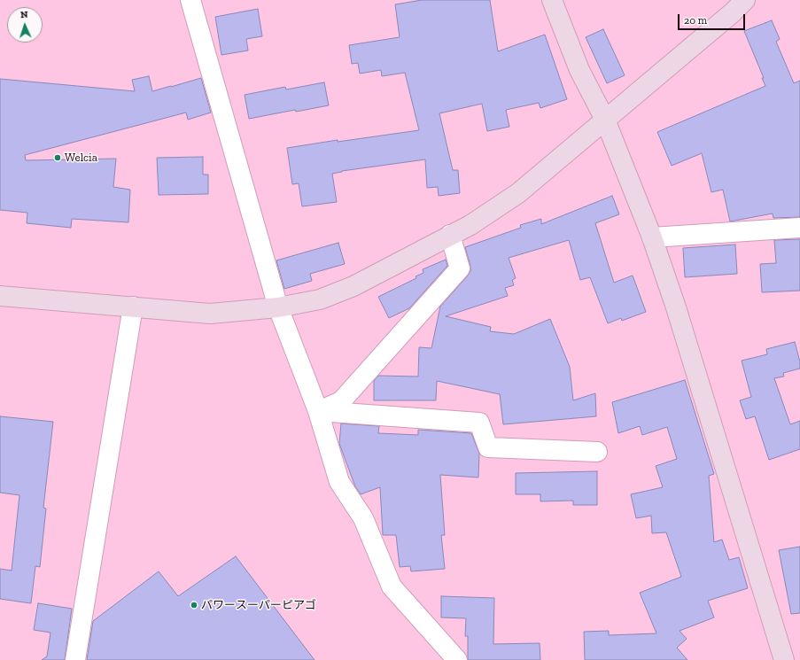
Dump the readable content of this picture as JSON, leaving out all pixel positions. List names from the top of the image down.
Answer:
{
  "places": ["Welcia", "パワースーパーピアゴ"],
  "scale_bar": "20 m",
  "north": "top"
}
